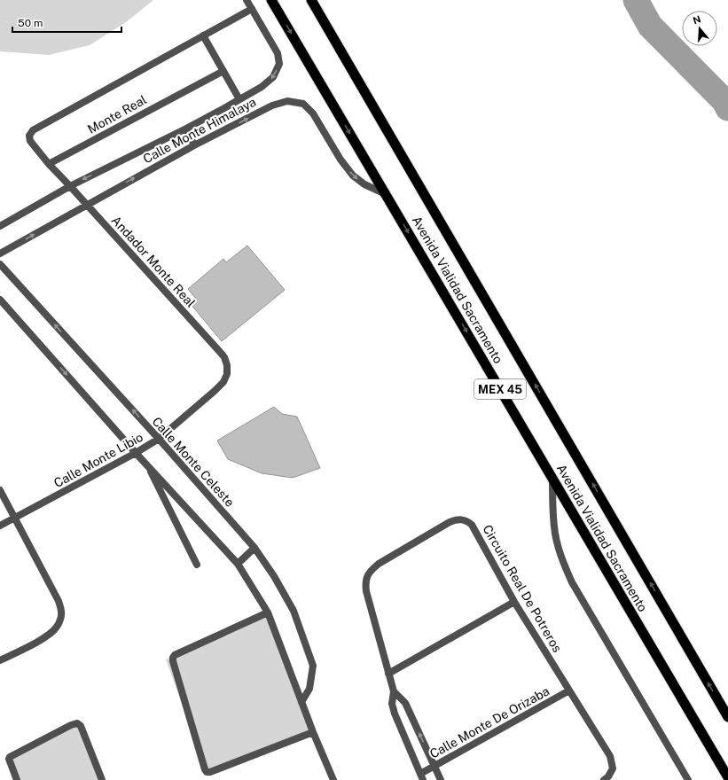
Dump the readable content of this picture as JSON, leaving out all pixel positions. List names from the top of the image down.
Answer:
{
  "streets": {
    "highway": ["Avenida Vialidad Sacramento", "MEX 45"],
    "street": [
      "Monte Real",
      "Calle Monte Himalaya",
      "Andador Monte Real",
      "Calle Monte Libio",
      "Calle Monte Celeste",
      "Circuito Real De Potreros",
      "Calle Monte De Orizaba"
    ]
  },
  "crossings": [
    ["Calle Monte Himalaya", "Andador Monte Real"],
    ["Calle Monte Himalaya", "Avenida Vialidad Sacramento"],
    ["Andador Monte Real", "Calle Monte Libio"],
    ["Calle Monte Libio", "Calle Monte Celeste"],
    ["Circuito Real De Potreros", "Calle Monte De Orizaba"]
  ],
  "scale_bar": "50 m",
  "north": "top"
}
